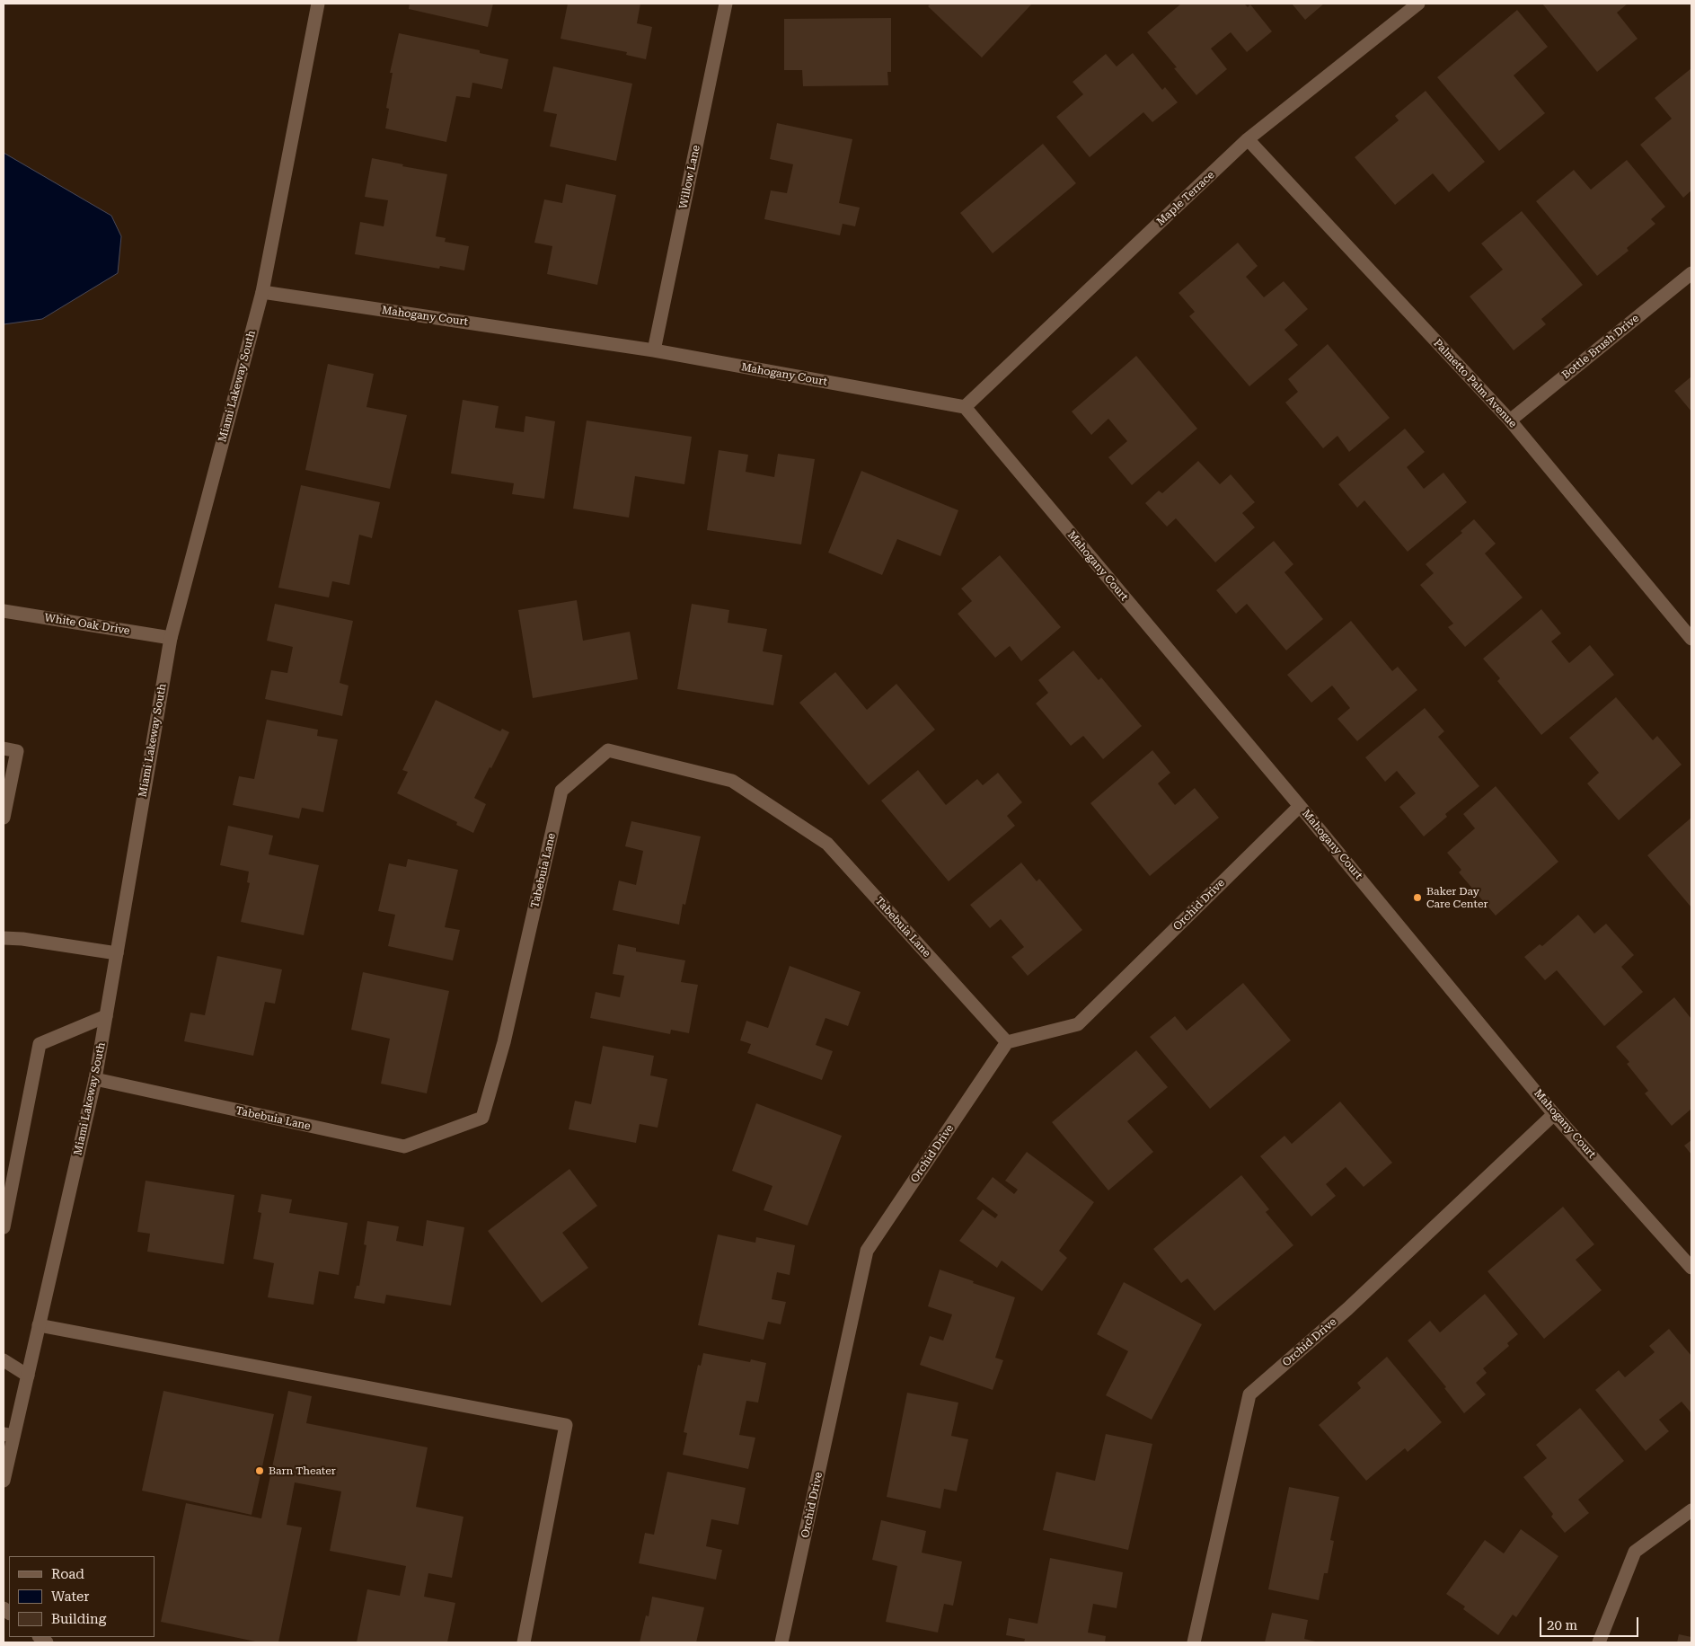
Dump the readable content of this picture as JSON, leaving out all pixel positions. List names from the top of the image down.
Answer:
{
  "streets": {
    "street": [
      "Willow Lane",
      "Maple Terrace",
      "Mahogany Court",
      "Bottle Brush Drive",
      "Palmetto Palm Avenue",
      "Miami Lakeway South",
      "White Oak Drive",
      "Tabebuia Lane",
      "Orchid Drive"
    ]
  },
  "crossings": [
    ["Willow Lane", "Mahogany Court"],
    ["Maple Terrace", "Mahogany Court"],
    ["Maple Terrace", "Palmetto Palm Avenue"],
    ["Mahogany Court", "Miami Lakeway South"],
    ["Mahogany Court", "Orchid Drive"],
    ["Bottle Brush Drive", "Palmetto Palm Avenue"],
    ["Miami Lakeway South", "White Oak Drive"],
    ["Miami Lakeway South", "Tabebuia Lane"],
    ["Tabebuia Lane", "Orchid Drive"]
  ],
  "places": ["Baker Day Care Center", "Barn Theater"],
  "legend": ["Road", "Water", "Building"],
  "scale_bar": "20 m"
}
